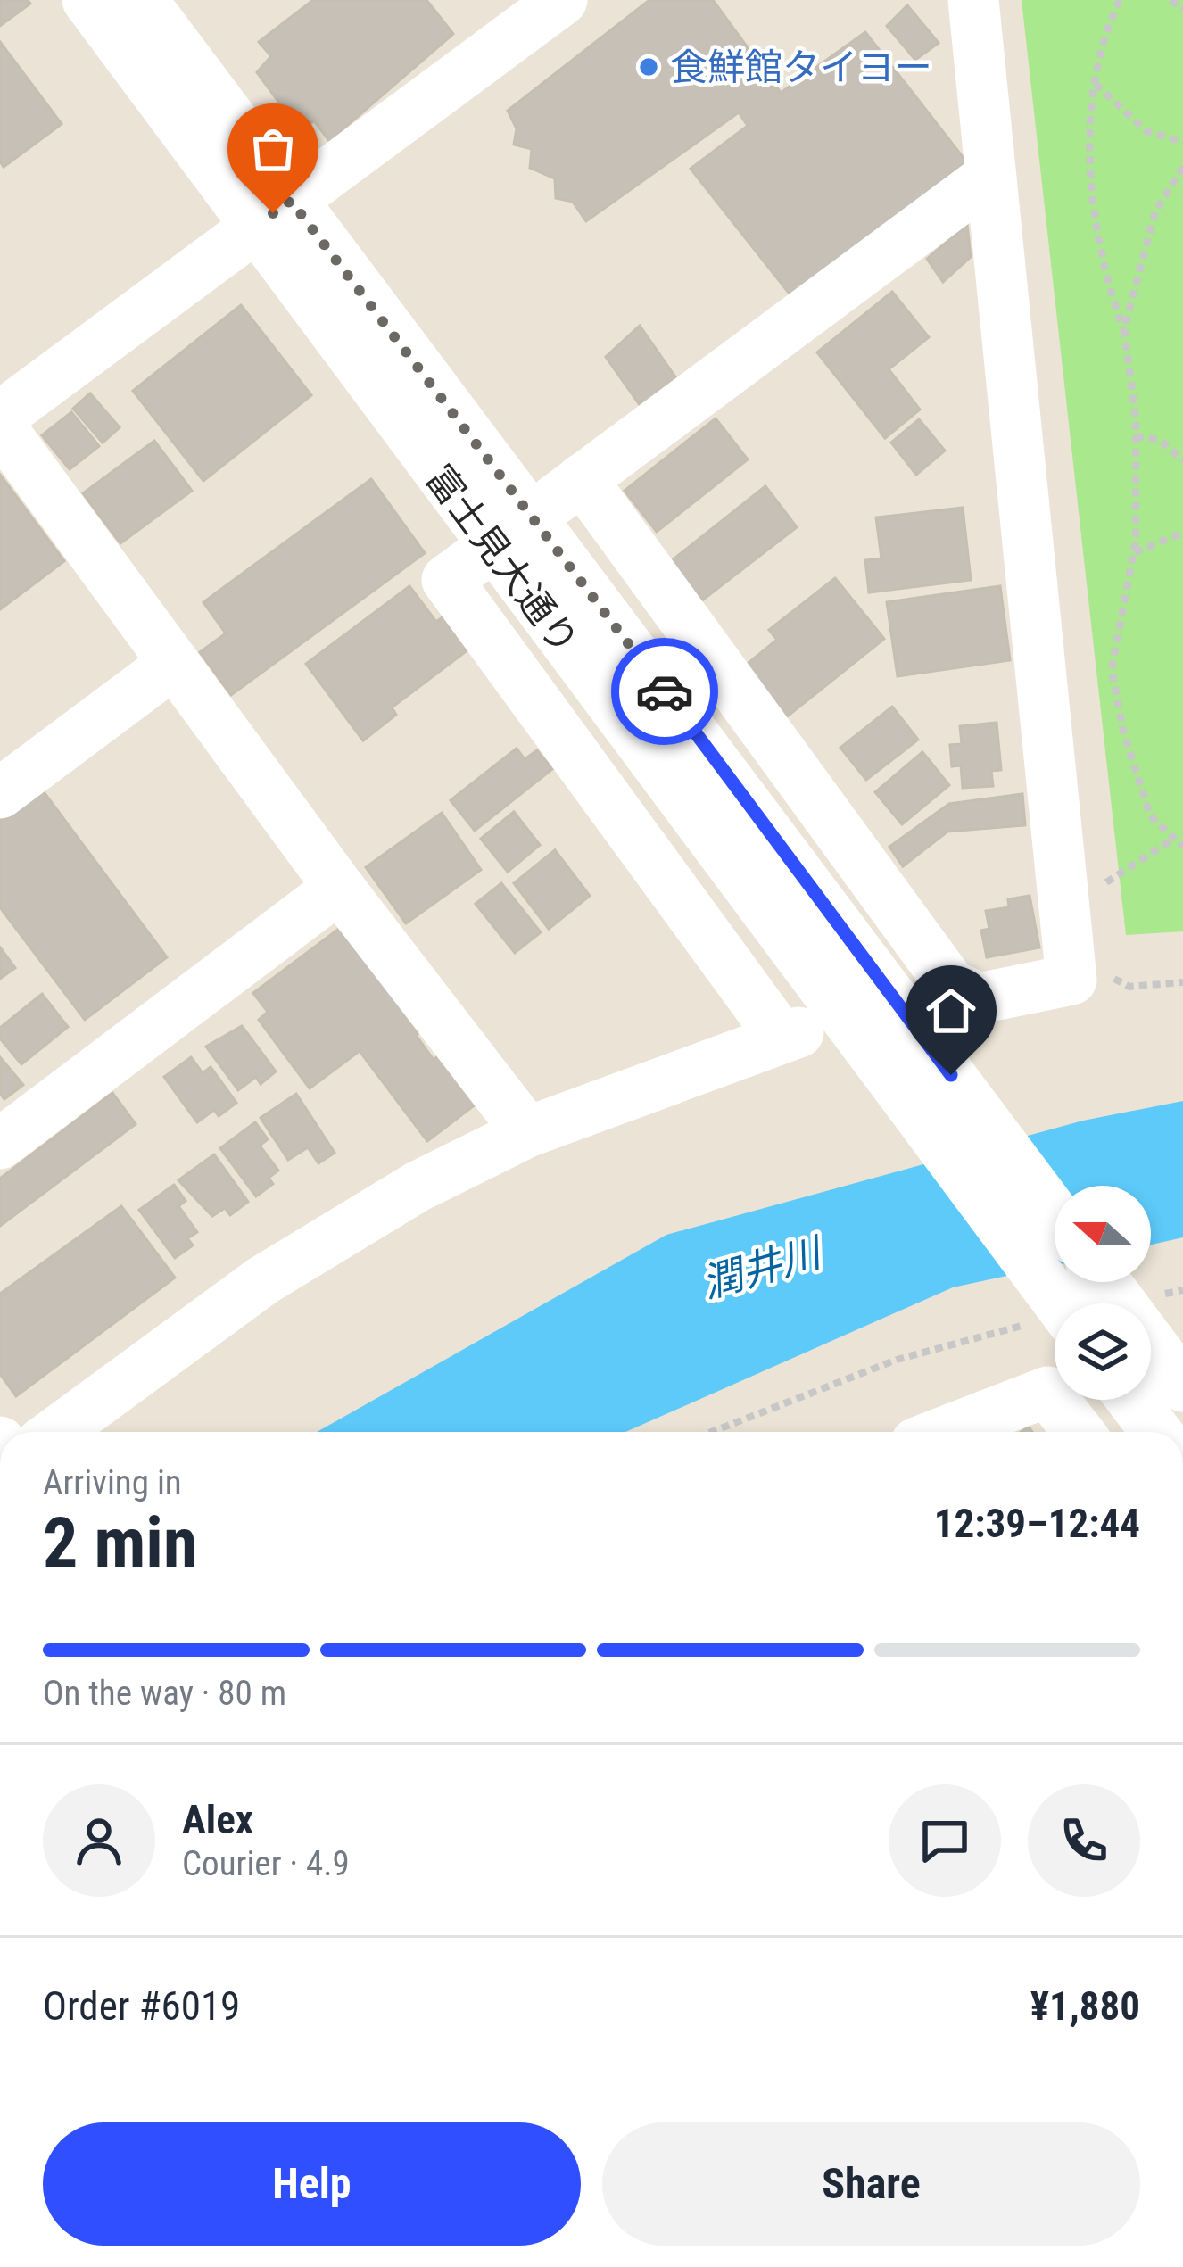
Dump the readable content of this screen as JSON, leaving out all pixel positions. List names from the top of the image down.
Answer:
{
  "streets": {
    "street": ["富士見大通り"]
  },
  "water": ["潤井川"],
  "places": ["食鮮館タイヨー"],
  "north": "left",
  "page": {
    "heading": ["2 min", "Arriving in", "12:39–12:44"],
    "panel": [
      "Alex",
      "Courier · 4.9",
      "Order #6019",
      "¥1,880"
    ],
    "bar": "On the way · 80 m",
    "buttons": ["Help", "Share"]
  }
}
